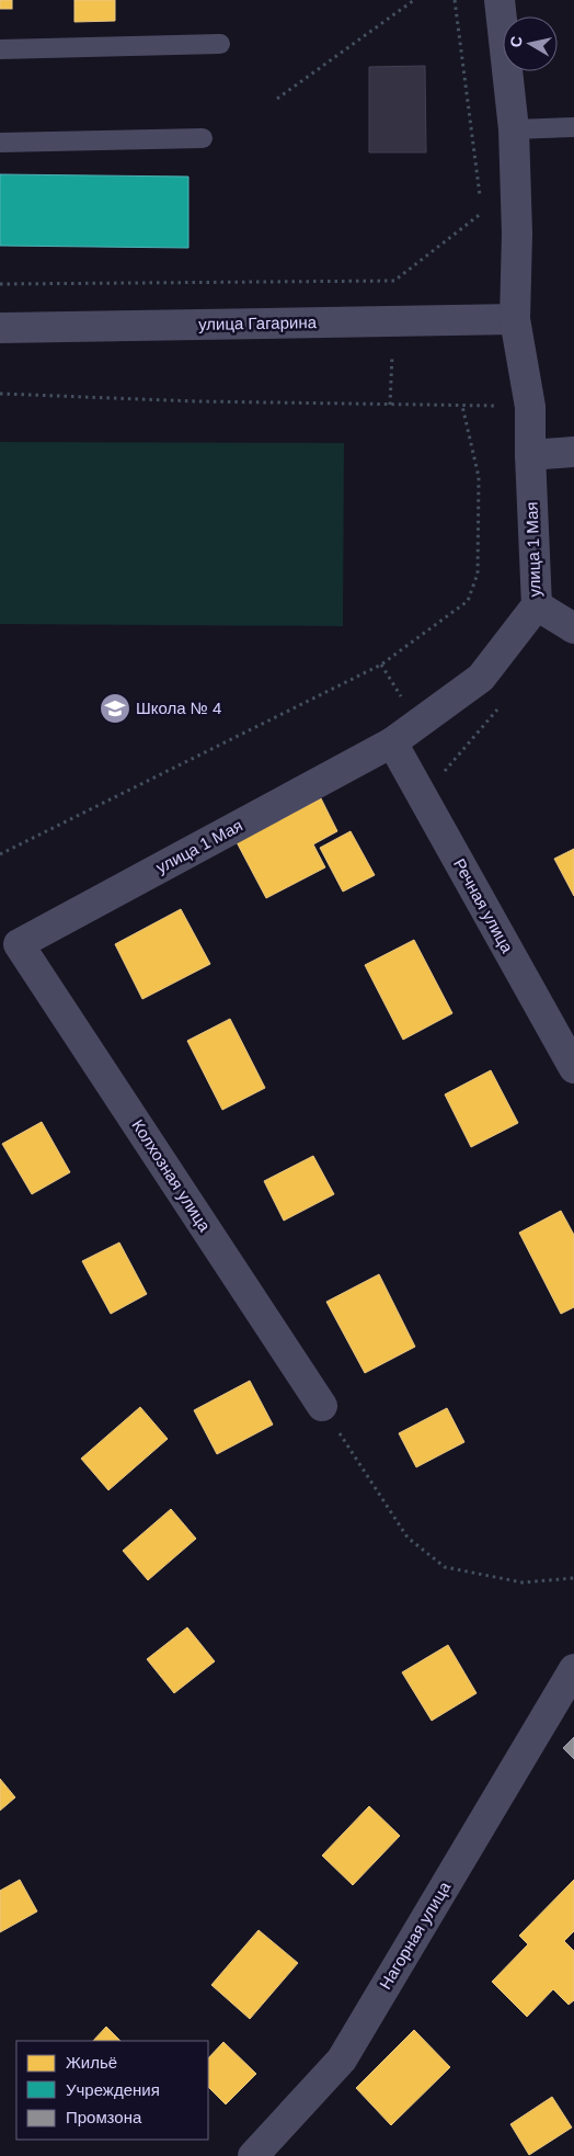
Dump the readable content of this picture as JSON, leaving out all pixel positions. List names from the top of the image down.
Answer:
{
  "streets": {
    "street": [
      "улица Гагарина",
      "улица 1 Мая",
      "Речная улица",
      "Колхозная улица",
      "Нагорная улица"
    ]
  },
  "crossings": [
    ["улица Гагарина", "улица 1 Мая"],
    ["улица 1 Мая", "Речная улица"],
    ["улица 1 Мая", "Колхозная улица"]
  ],
  "places": {
    "school or university": ["Школа № 4"]
  },
  "legend": ["Жильё", "Учреждения", "Промзона"],
  "north": "left"
}
